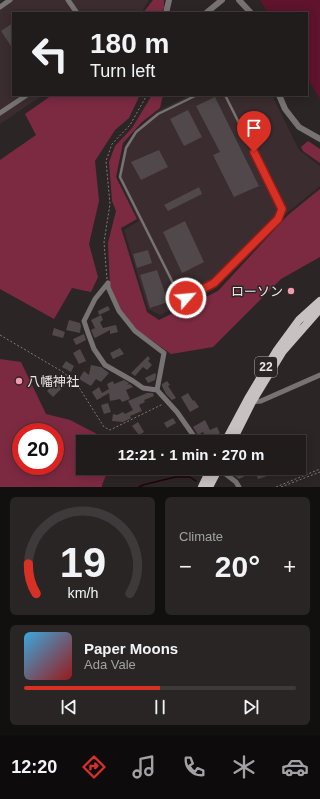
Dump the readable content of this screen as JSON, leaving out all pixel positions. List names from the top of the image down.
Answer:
{
  "streets": {
    "main road": ["22"]
  },
  "places": ["ローソン", "八幡神社"],
  "page": {
    "turn": ["180 m", "Turn left"],
    "limit": "20",
    "trip": "12:21 · 1 min · 270 m",
    "tile": "Climate",
    "heat": ["−", "20°", "+"],
    "song": ["Paper Moons", "Ada Vale"],
    "tabs": "12:20",
    "gauge": ["19", "km/h"]
  }
}
